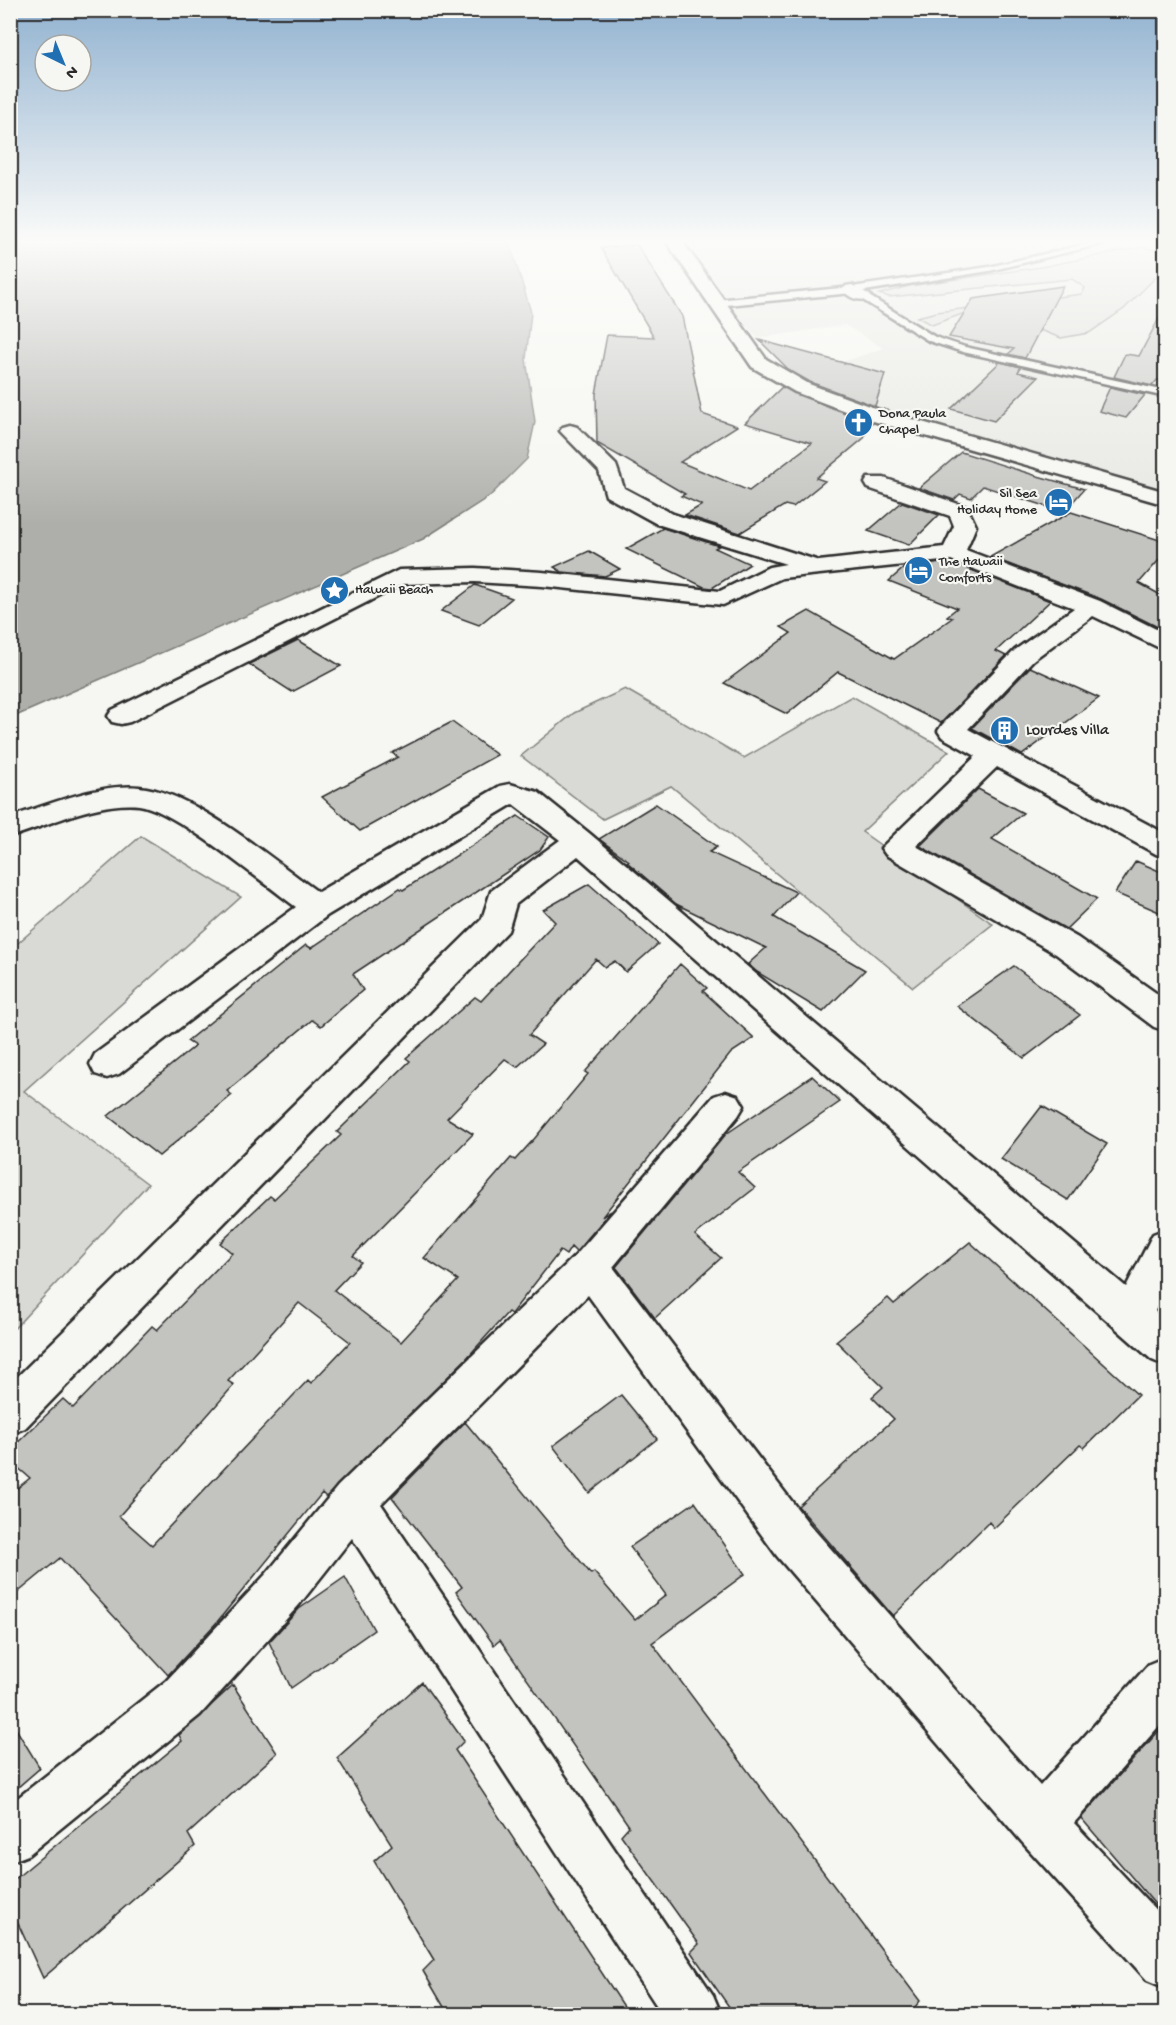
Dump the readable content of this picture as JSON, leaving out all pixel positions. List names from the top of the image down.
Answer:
{
  "places": {
    "church": ["Dona Paula Chapel"],
    "hotel": ["Sil Sea Holiday Home", "The Hawaii Comforts"],
    "place": ["Hawaii Beach"],
    "building": ["Lourdes Villa"]
  },
  "north": "bottom right"
}
